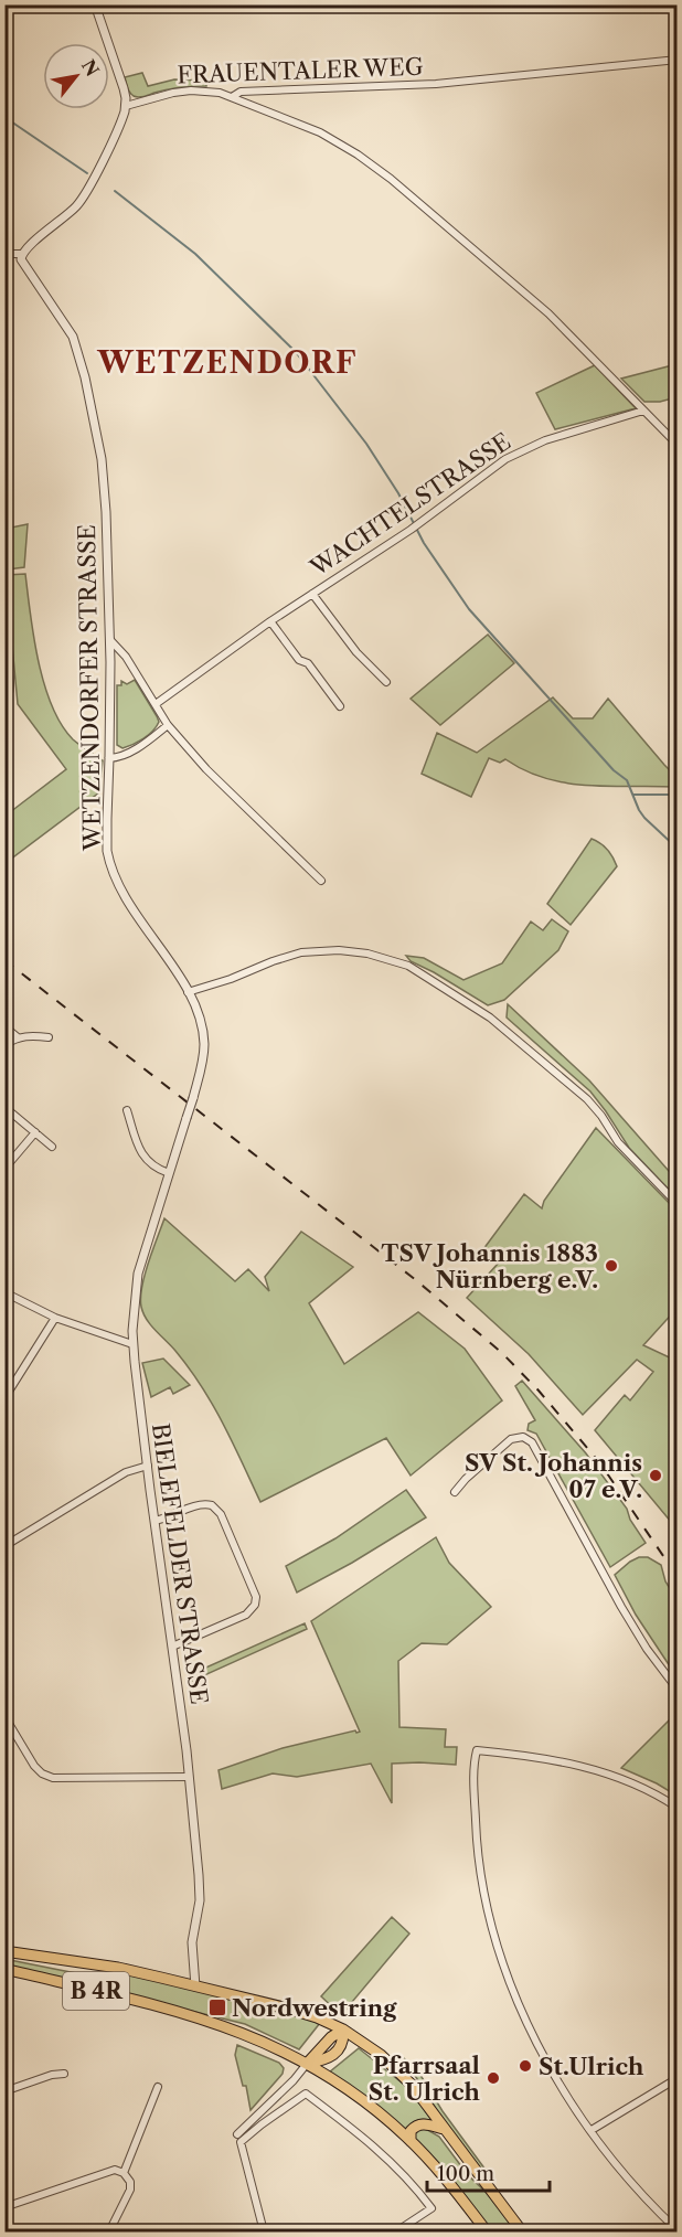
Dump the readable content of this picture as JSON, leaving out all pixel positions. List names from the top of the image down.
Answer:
{
  "streets": {
    "main road": ["B 4R"],
    "street": [
      "FRAUENTALER WEG",
      "WACHTELSTRASSE",
      "WETZENDORFER STRASSE",
      "BIELEFELDER STRASSE"
    ]
  },
  "crossings": [
    ["WETZENDORFER STRASSE", "BIELEFELDER STRASSE"],
    ["BIELEFELDER STRASSE", "B 4R"]
  ],
  "districts": ["WETZENDORF"],
  "places": {
    "other": [
      "TSV Johannis 1883 Nürnberg e.V.",
      "SV St. Johannis 07 e.V.",
      "St.Ulrich",
      "Pfarrsaal St. Ulrich"
    ],
    "transit": ["Nordwestring"]
  },
  "scale_bar": "100 m",
  "north": "top right"
}
